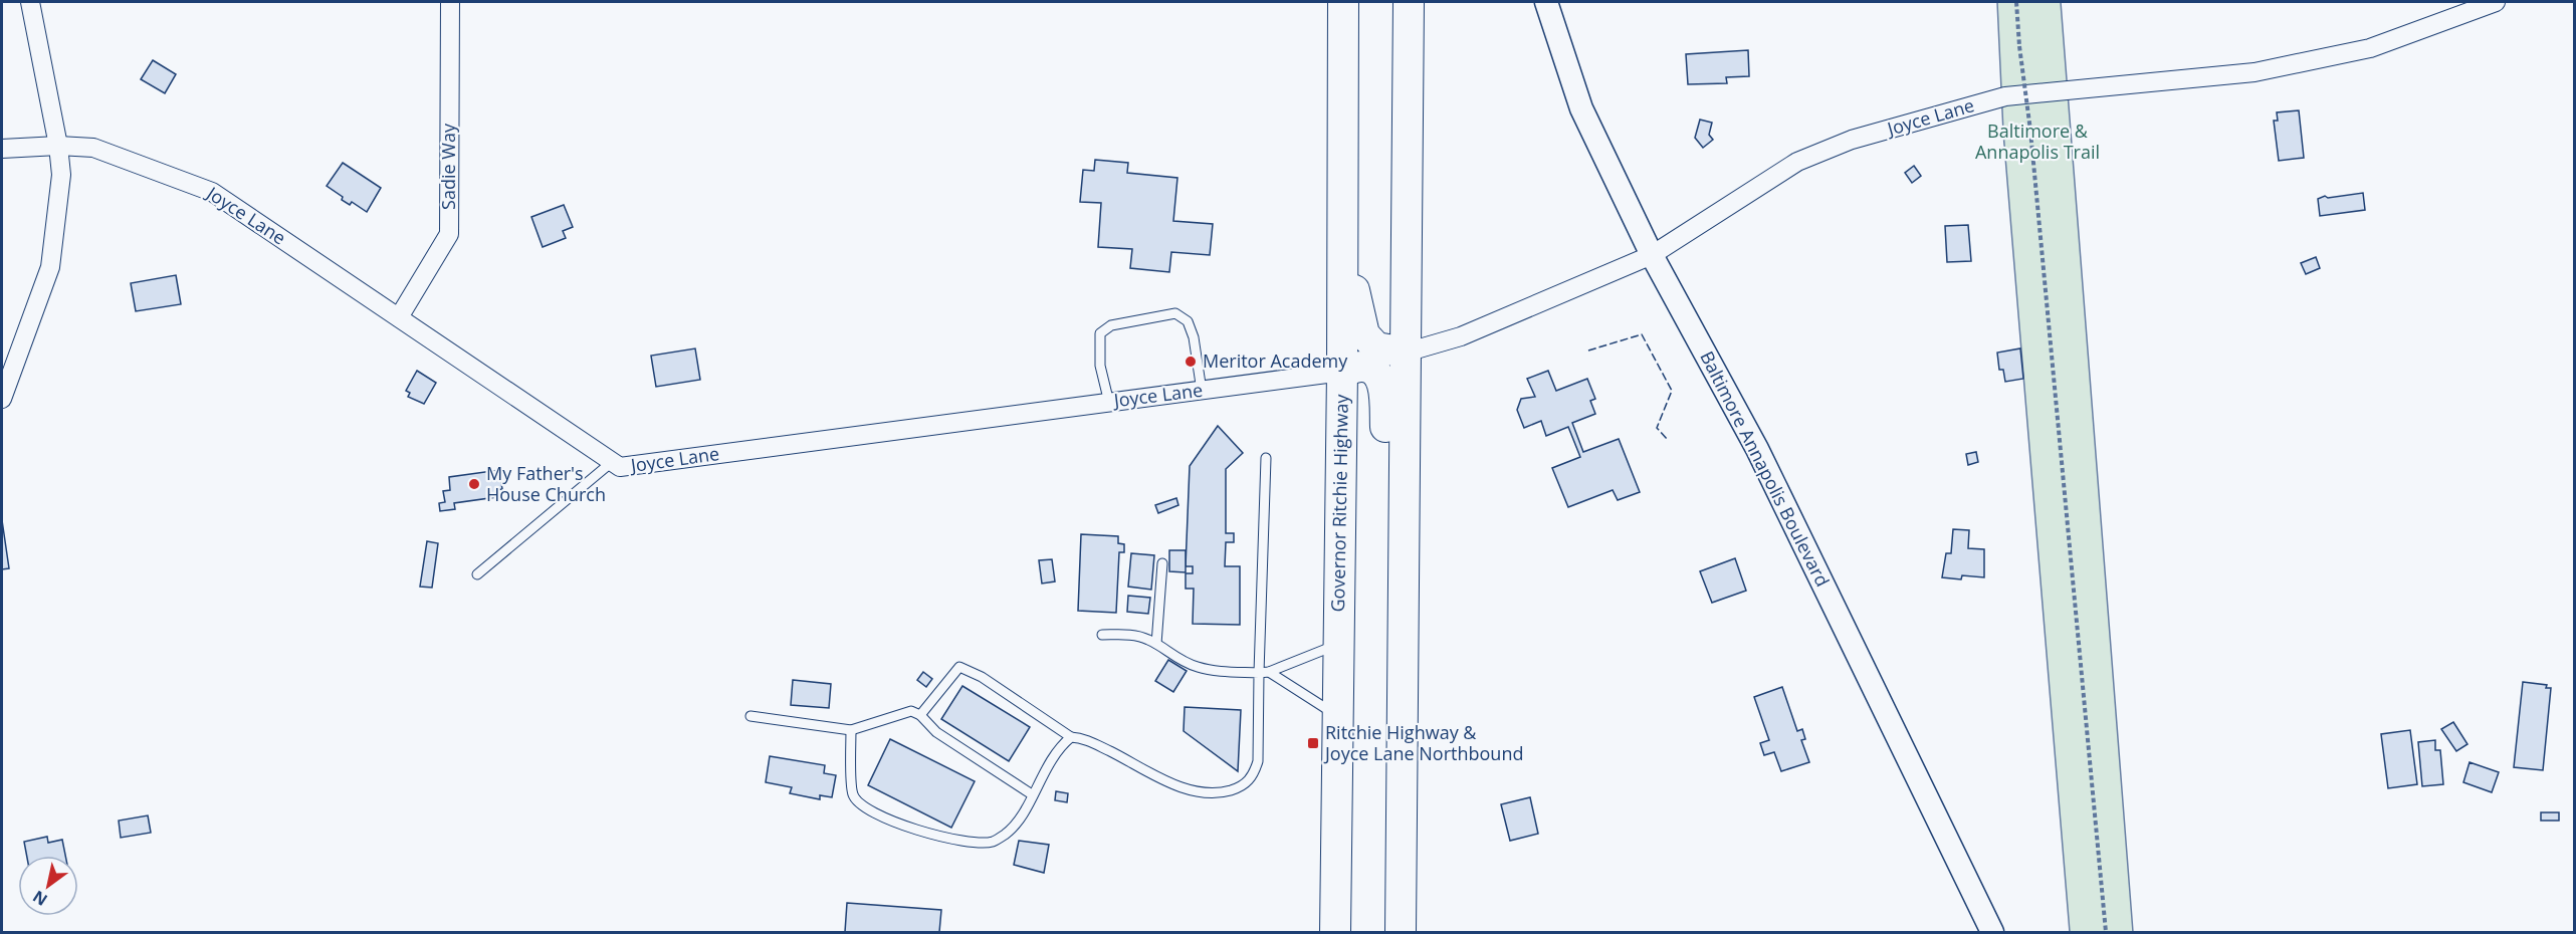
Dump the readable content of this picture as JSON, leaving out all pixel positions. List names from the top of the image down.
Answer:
{
  "streets": {
    "highway": ["Governor Ritchie Highway"],
    "street": ["Joyce Lane", "Sadie Way", "Baltimore Annapolis Boulevard"]
  },
  "crossings": [
    ["Joyce Lane", "Sadie Way"],
    ["Joyce Lane", "Baltimore Annapolis Boulevard"],
    ["Joyce Lane", "Governor Ritchie Highway"]
  ],
  "parks": ["Baltimore & Annapolis Trail"],
  "places": {
    "other": ["Meritor Academy", "My Father's House Church"],
    "transit": ["Ritchie Highway & Joyce Lane Northbound"]
  },
  "north": "bottom left"
}
